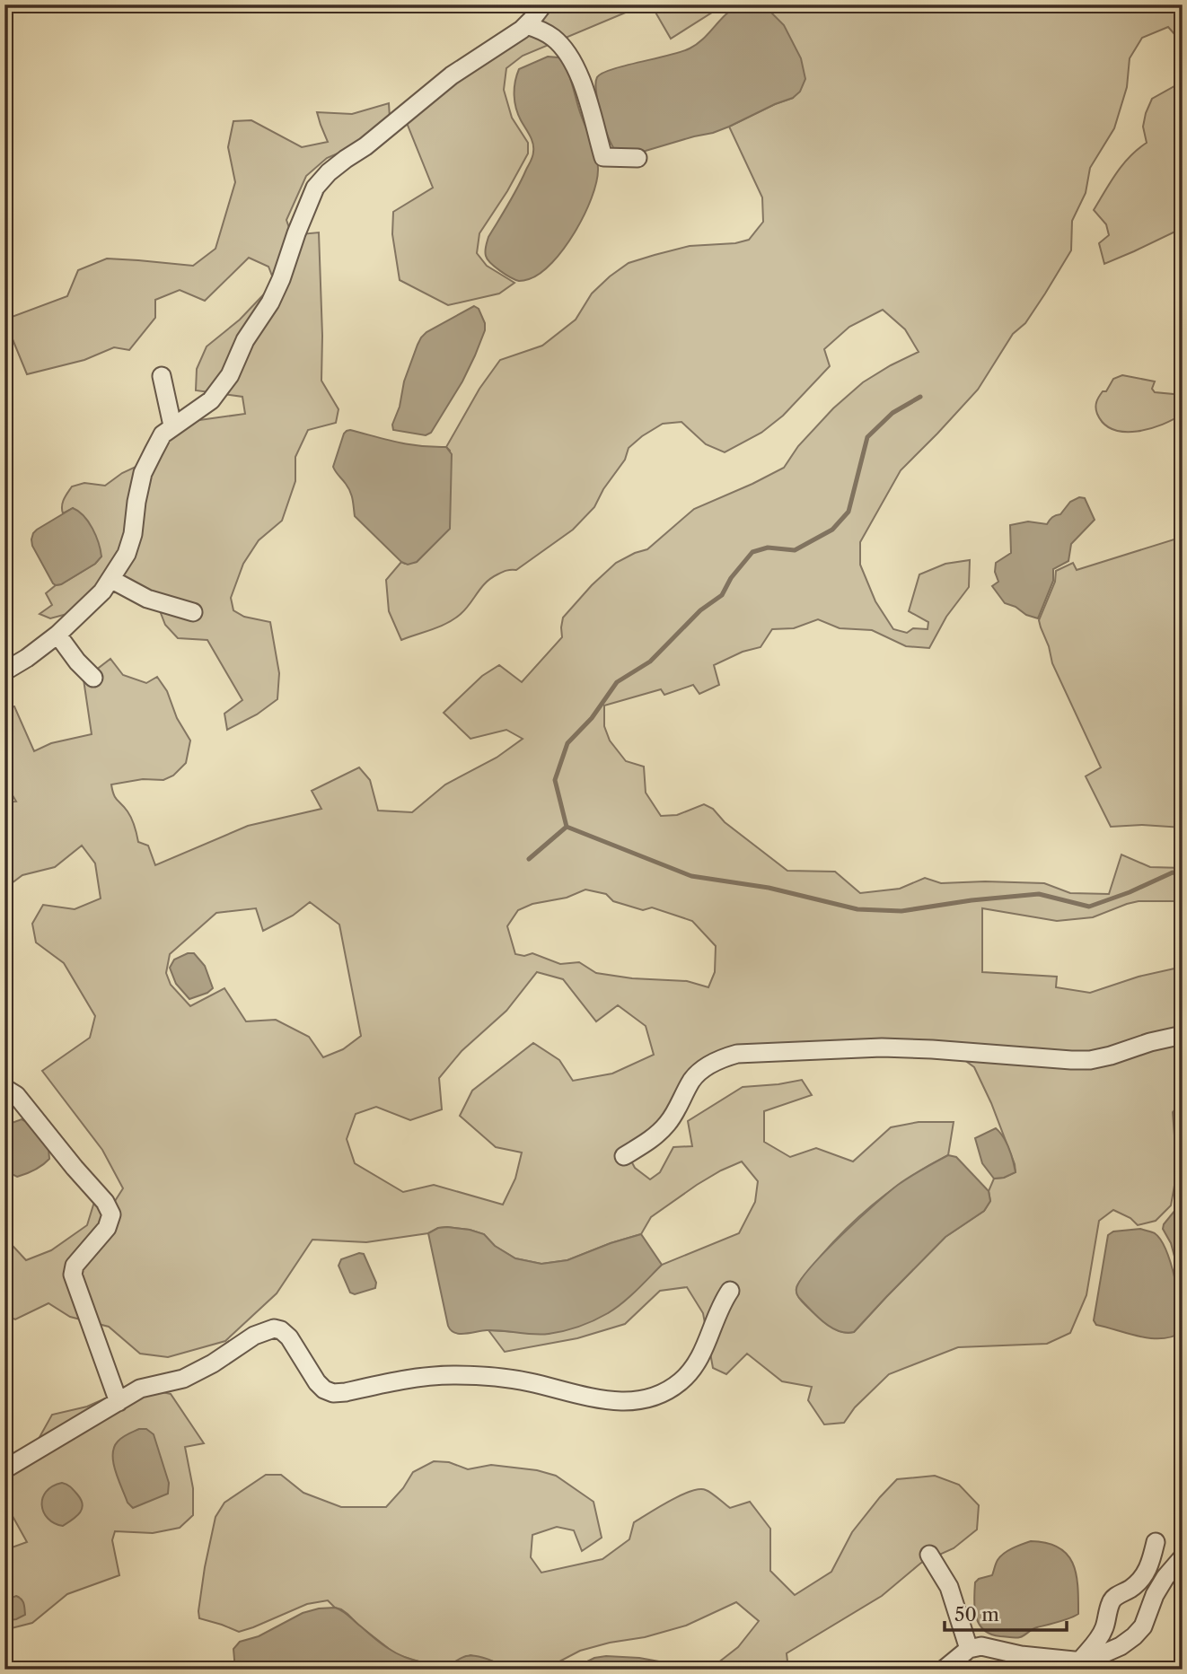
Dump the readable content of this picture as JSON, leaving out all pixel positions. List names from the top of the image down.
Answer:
{
  "scale_bar": "50 m"
}
